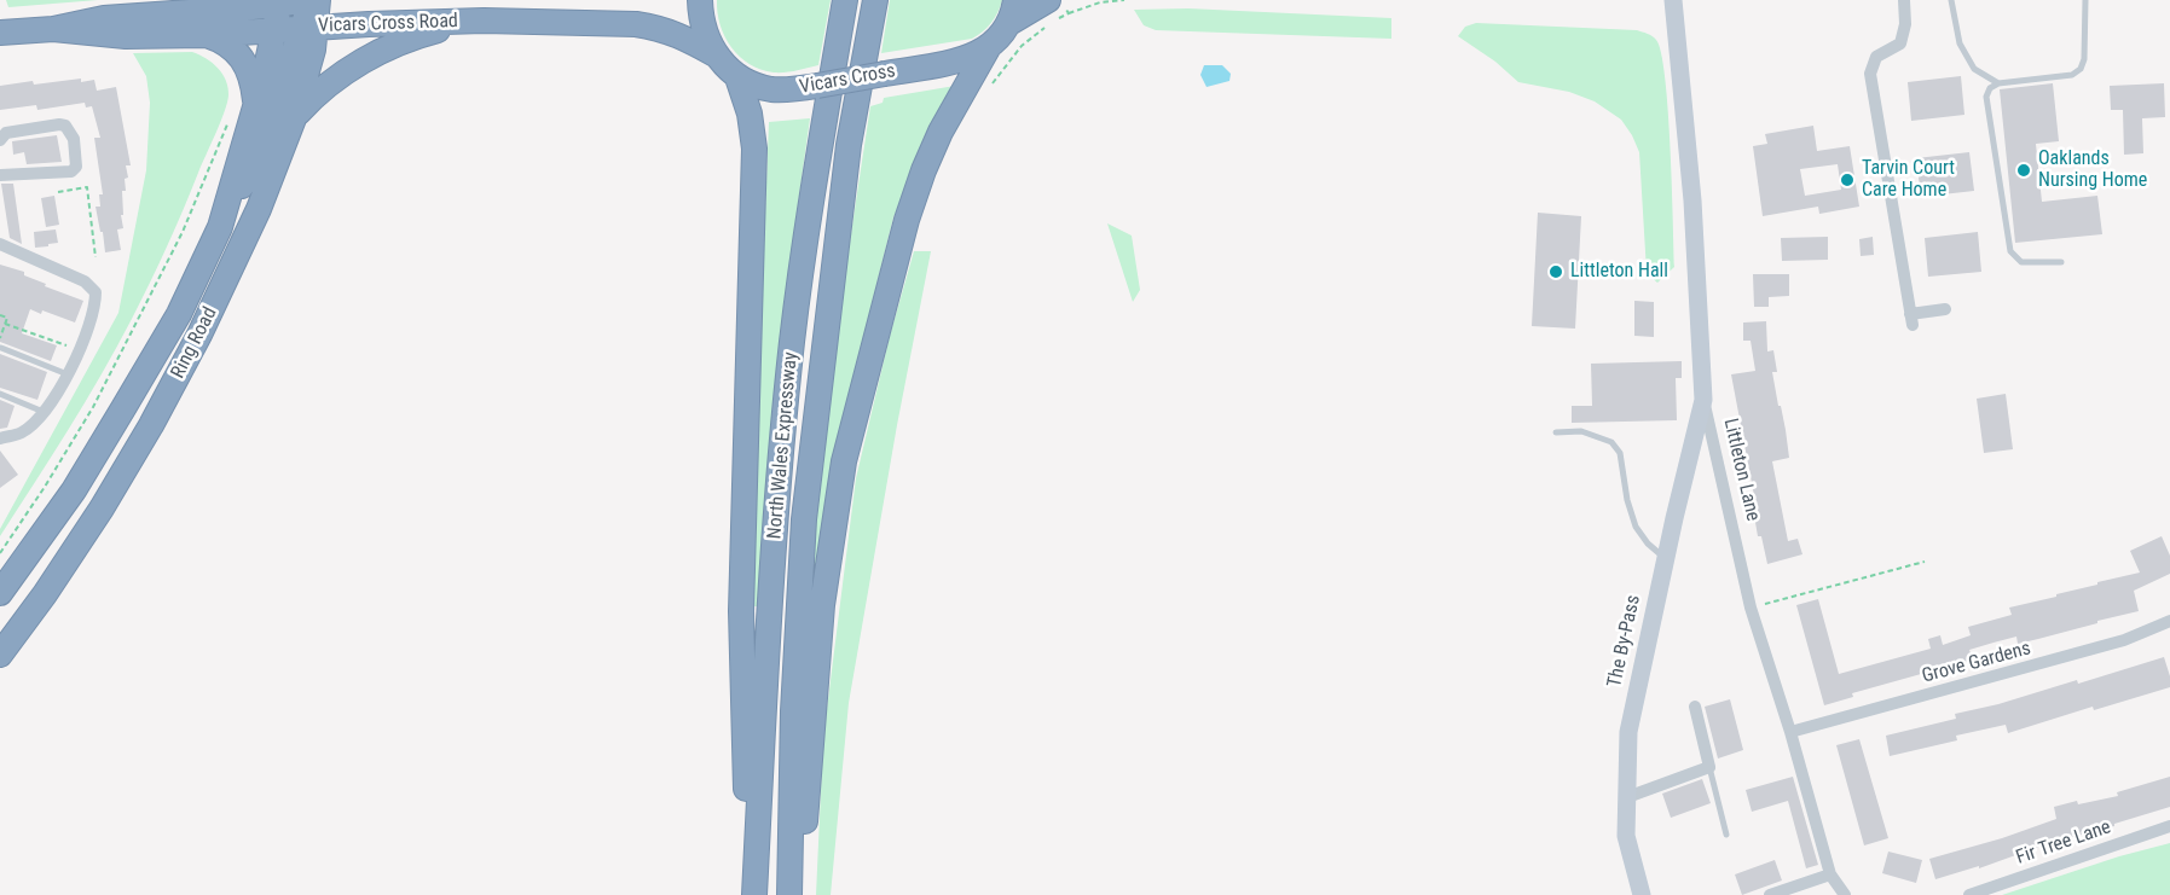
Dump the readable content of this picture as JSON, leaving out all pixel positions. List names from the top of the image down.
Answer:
{
  "streets": {
    "highway": [
      "Vicars Cross Road",
      "Vicars Cross",
      "Ring Road",
      "North Wales Expressway"
    ],
    "street": [
      "Littleton Lane",
      "The By-Pass",
      "Grove Gardens",
      "Fir Tree Lane"
    ]
  },
  "crossings": [
    ["Vicars Cross Road", "Vicars Cross"],
    ["Vicars Cross Road", "Ring Road"],
    ["Littleton Lane", "The By-Pass"],
    ["Littleton Lane", "Grove Gardens"]
  ],
  "places": ["Oaklands Nursing Home", "Tarvin Court Care Home", "Littleton Hall"]
}
